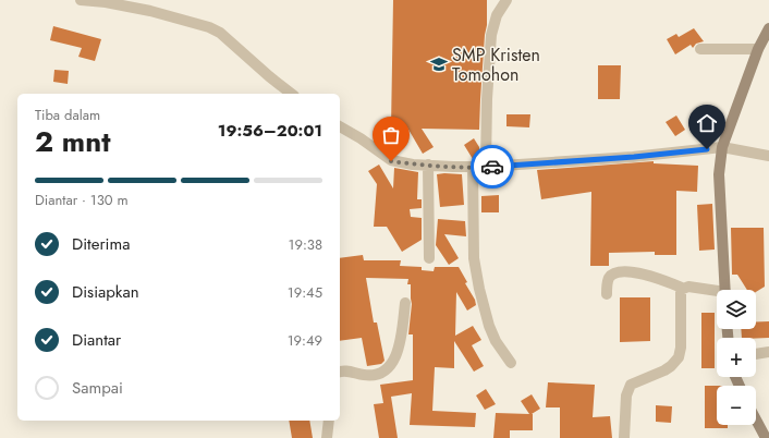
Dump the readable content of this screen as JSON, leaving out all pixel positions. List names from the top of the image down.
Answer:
{
  "places": {
    "school or university": ["SMP Kristen Tomohon"]
  },
  "page": {
    "heading": ["2 mnt", "Tiba dalam", "19:56–20:01"],
    "bar": "Diantar · 130 m",
    "list": [
      ["Diterima", "19:38"],
      ["Disiapkan", "19:45"],
      ["Diantar", "19:49"],
      "Sampai"
    ],
    "map_buttons": ["+", "−"]
  }
}
